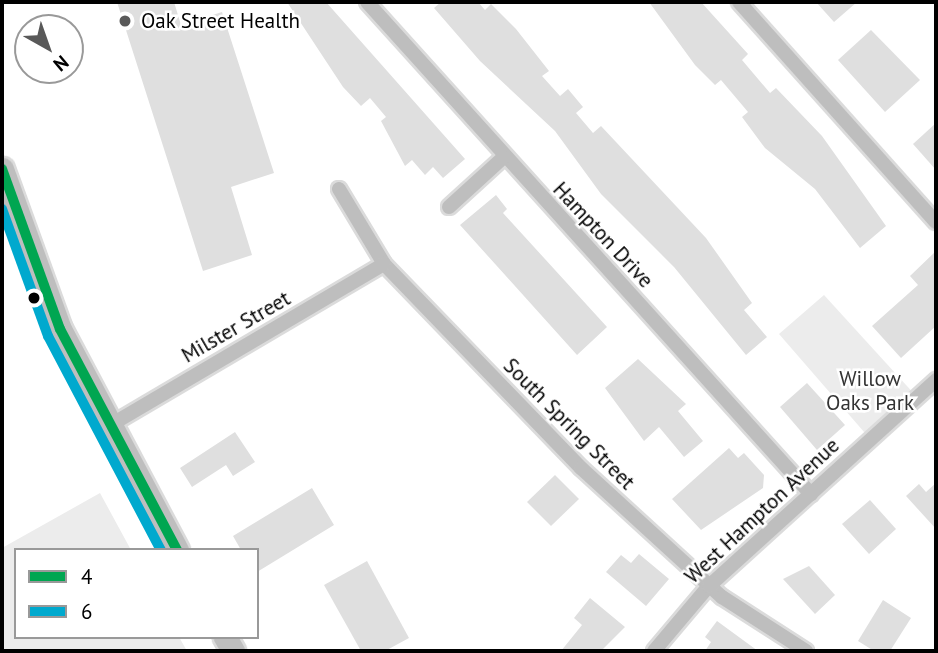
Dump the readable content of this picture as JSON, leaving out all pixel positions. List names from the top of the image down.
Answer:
{
  "streets": {
    "street": [
      "Hampton Drive",
      "Milster Street",
      "South Spring Street",
      "West Hampton Avenue"
    ]
  },
  "crossings": [
    ["Hampton Drive", "West Hampton Avenue"],
    ["Milster Street", "South Spring Street"],
    ["South Spring Street", "West Hampton Avenue"]
  ],
  "parks": ["Willow Oaks Park"],
  "places": ["Oak Street Health"],
  "lines": ["transit line 4", "transit line 6"],
  "legend": ["4", "6"],
  "north": "bottom right"
}
